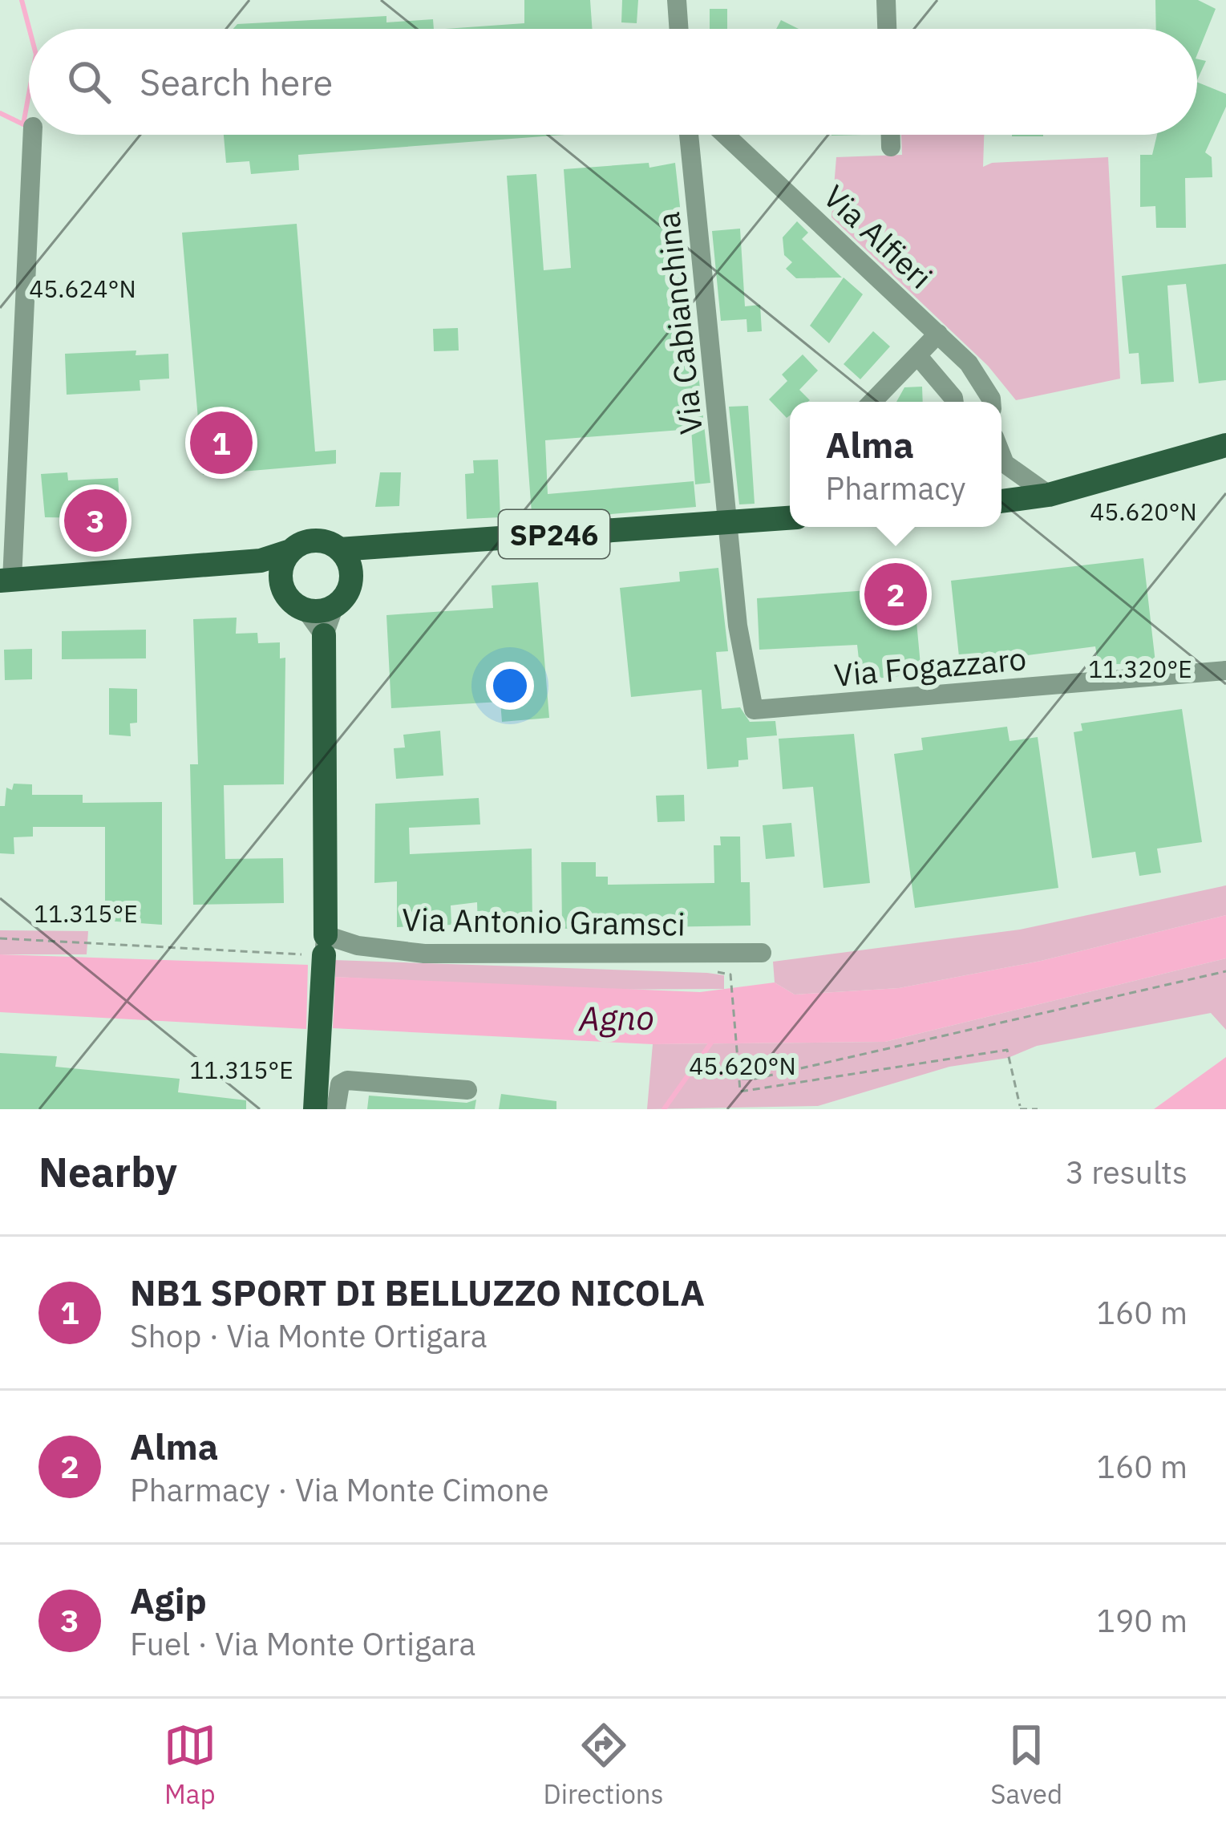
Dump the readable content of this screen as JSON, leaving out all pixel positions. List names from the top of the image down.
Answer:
{
  "streets": {
    "main road": ["SP246"],
    "street": [
      "Via Alfieri",
      "Via Cabianchina",
      "Via Fogazzaro",
      "Via Antonio Gramsci"
    ]
  },
  "crossings": [
    ["Via Cabianchina", "SP246"],
    ["Via Cabianchina", "Via Fogazzaro"]
  ],
  "water": ["Agno"],
  "page": {
    "search": "Search here",
    "popup": ["Alma", "Pharmacy"],
    "pins": ["1", "3", "2"],
    "heading": ["Nearby", "3 results"],
    "list": [
      {
        "mark": "1",
        "name": "NB1 SPORT DI BELLUZZO NICOLA",
        "note": "Shop · Via Monte Ortigara",
        "value": "160 m"
      },
      {
        "mark": "2",
        "name": "Alma",
        "note": "Pharmacy · Via Monte Cimone",
        "value": "160 m"
      },
      {
        "mark": "3",
        "name": "Agip",
        "note": "Fuel · Via Monte Ortigara",
        "value": "190 m"
      }
    ],
    "nav": ["Map", "Directions", "Saved"]
  },
  "coordinates": [
    "45.624°N",
    "45.620°N",
    "11.320°E",
    "11.315°E"
  ]
}
